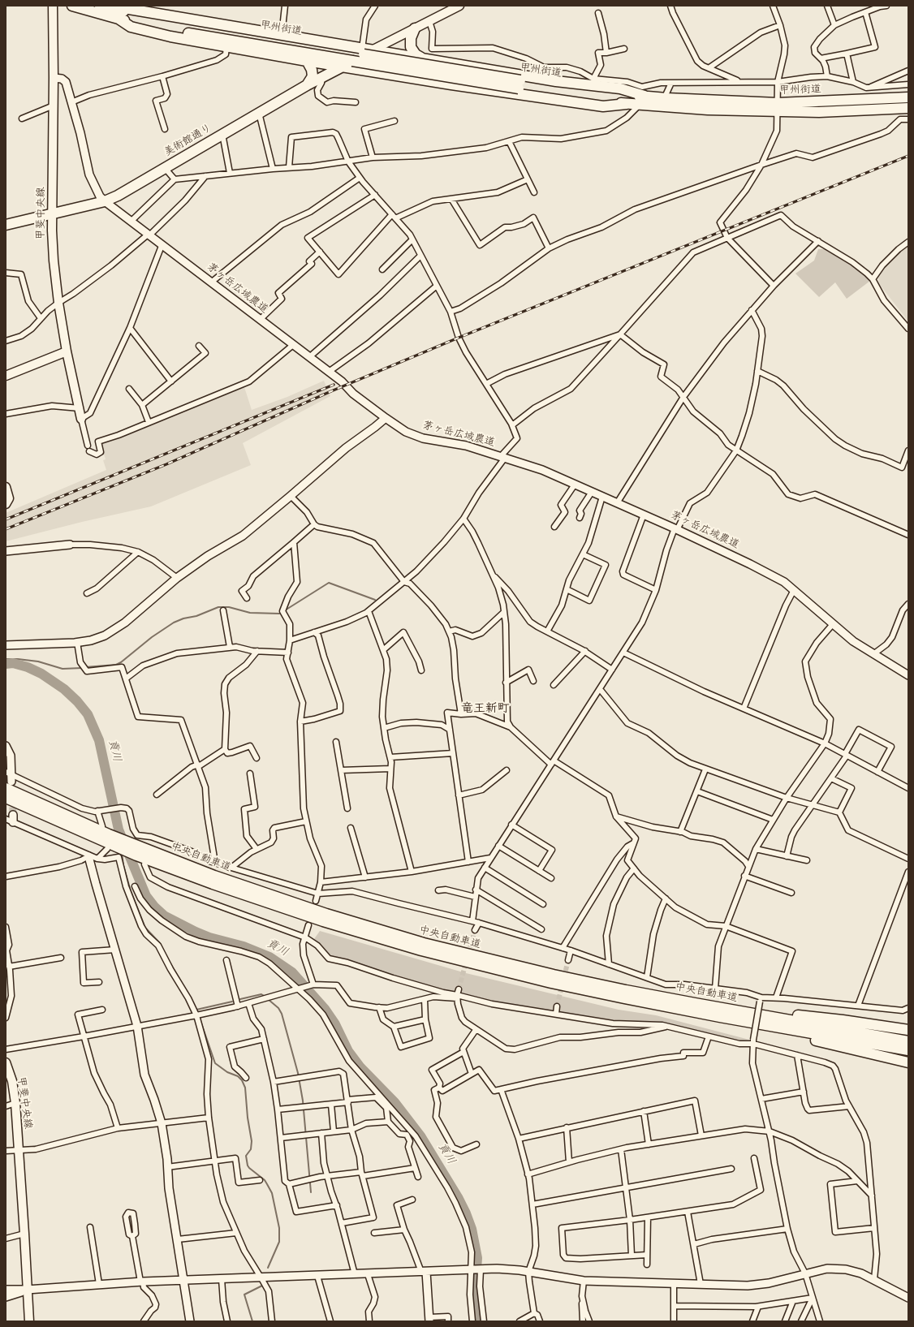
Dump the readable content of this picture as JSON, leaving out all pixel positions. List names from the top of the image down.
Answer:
{
  "streets": {
    "highway": ["甲州街道", "美術館通り", "中央自動車道"],
    "main road": ["甲斐中央線"],
    "street": ["茅ヶ岳広域農道"]
  },
  "crossings": [
    ["甲州街道", "美術館通り"],
    ["美術館通り", "甲斐中央線"],
    ["美術館通り", "茅ヶ岳広域農道"],
    ["甲斐中央線", "茅ヶ岳広域農道"]
  ],
  "districts": ["竜王新町"],
  "water": ["貢川"]
}
